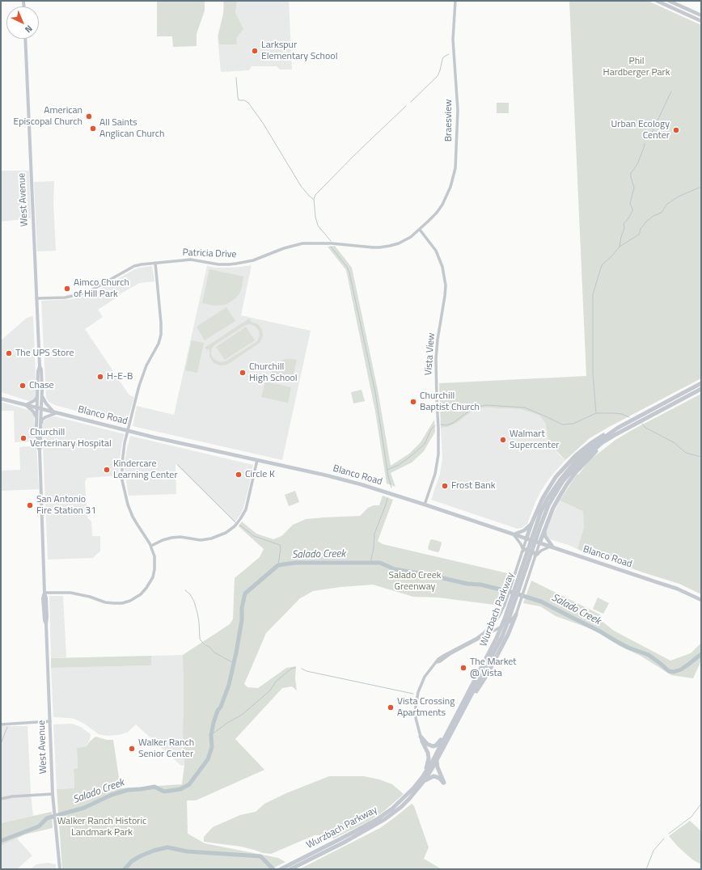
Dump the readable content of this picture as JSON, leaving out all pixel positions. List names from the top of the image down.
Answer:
{
  "streets": {
    "highway": ["Wurzbach Parkway"],
    "main road": ["West Avenue", "Blanco Road"],
    "street": ["Braesview", "Patricia Drive", "Vista View"]
  },
  "crossings": [
    ["Braesview", "Patricia Drive"],
    ["Braesview", "Vista View"],
    ["West Avenue", "Patricia Drive"],
    ["West Avenue", "Blanco Road"],
    ["Patricia Drive", "Vista View"],
    ["Vista View", "Blanco Road"],
    ["Blanco Road", "Wurzbach Parkway"]
  ],
  "water": ["Salado Creek"],
  "parks": ["Phil Hardberger Park", "Salado Creek Greenway", "Walker Ranch Historic Landmark Park"],
  "places": [
    "Larkspur Elementary School",
    "American Episcopal Church",
    "All Saints Anglican Church",
    "Urban Ecology Center",
    "Aimco Church of Hill Park",
    "The UPS Store",
    "Churchill High School",
    "H-E-B",
    "Chase",
    "Churchill Baptist Church",
    "Churchill Verterinary Hospital",
    "Walmart Supercenter",
    "Kindercare Learning Center",
    "Circle K",
    "Frost Bank",
    "San Antonio Fire Station 31",
    "The Market @ Vista",
    "Vista Crossing Apartments",
    "Walker Ranch Senior Center"
  ],
  "north": "bottom right"
}
